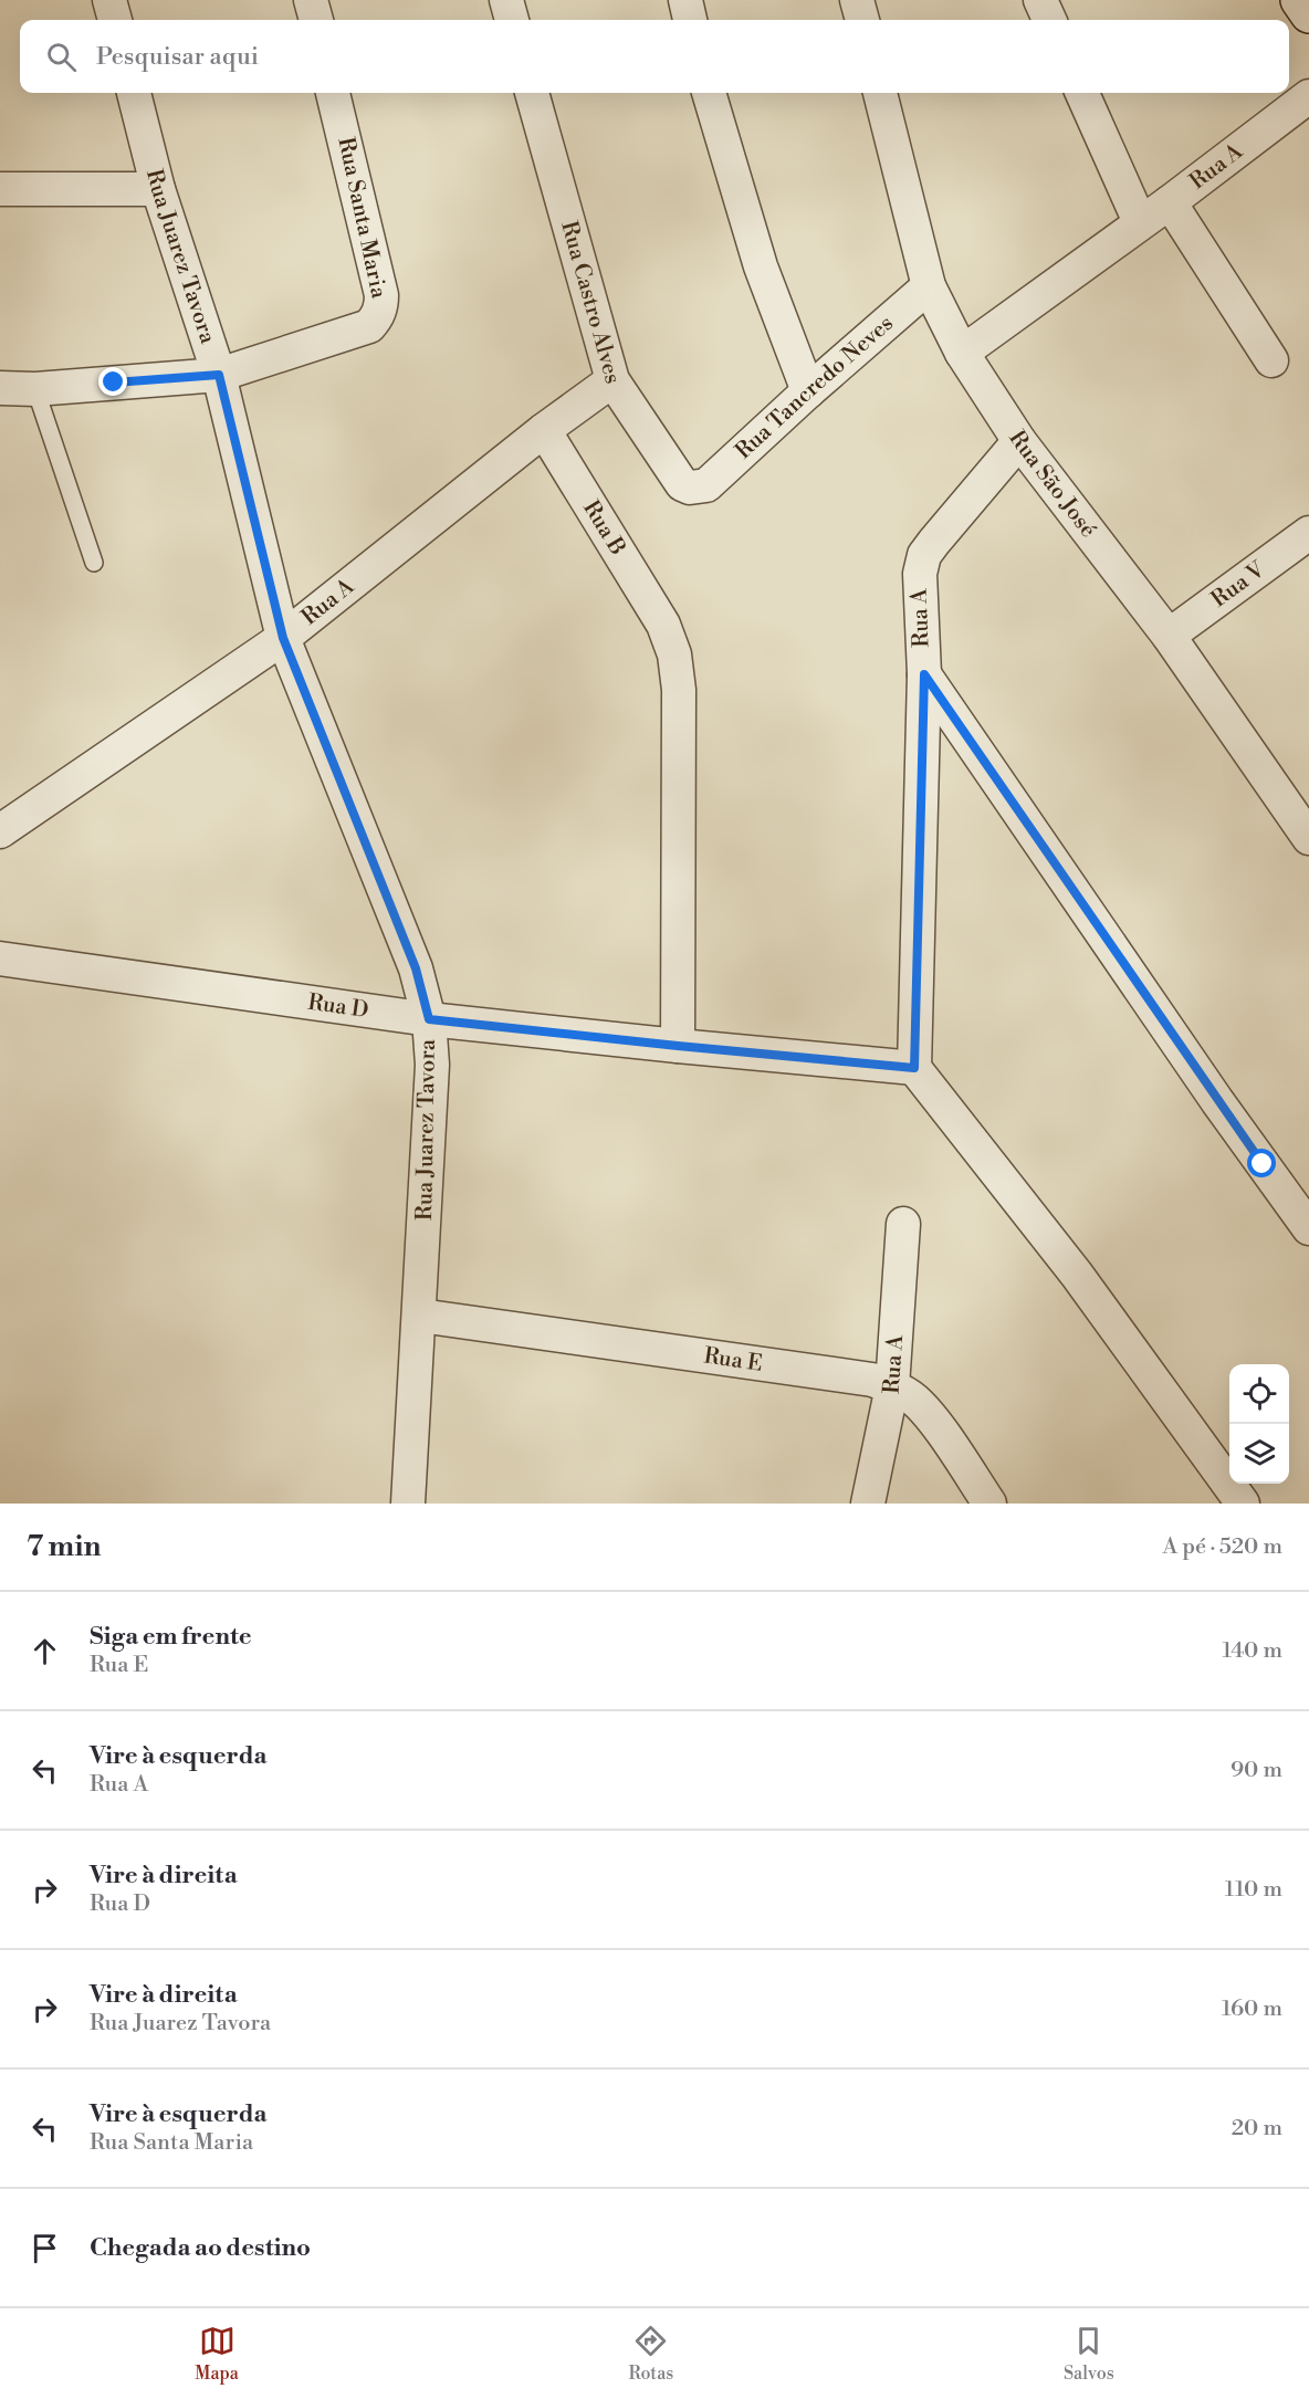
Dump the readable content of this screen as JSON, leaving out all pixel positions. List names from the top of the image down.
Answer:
{
  "streets": {
    "street": [
      "Rua A",
      "Rua Santa Maria",
      "Rua Juarez Tavora",
      "Rua Castro Alves",
      "Rua Tancredo Neves",
      "Rua São José",
      "Rua B",
      "Rua V",
      "Rua D",
      "Rua E"
    ]
  },
  "crossings": [
    ["Rua A", "Rua Juarez Tavora"],
    ["Rua A", "Rua Castro Alves"],
    ["Rua A", "Rua São José"],
    ["Rua A", "Rua B"],
    ["Rua A", "Rua D"],
    ["Rua A", "Rua E"],
    ["Rua Santa Maria", "Rua Juarez Tavora"],
    ["Rua Juarez Tavora", "Rua D"],
    ["Rua Juarez Tavora", "Rua E"],
    ["Rua Castro Alves", "Rua Tancredo Neves"],
    ["Rua Tancredo Neves", "Rua São José"],
    ["Rua São José", "Rua V"],
    ["Rua B", "Rua D"]
  ],
  "page": {
    "search": "Pesquisar aqui",
    "heading": ["7 min", "A pé · 520 m"],
    "list": [
      ["Siga em frente", "Rua E", "140 m"],
      ["Vire à esquerda", "Rua A", "90 m"],
      ["Vire à direita", "Rua D", "110 m"],
      ["Vire à direita", "Rua Juarez Tavora", "160 m"],
      ["Vire à esquerda", "Rua Santa Maria", "20 m"],
      "Chegada ao destino"
    ],
    "nav": ["Mapa", "Rotas", "Salvos"]
  }
}
